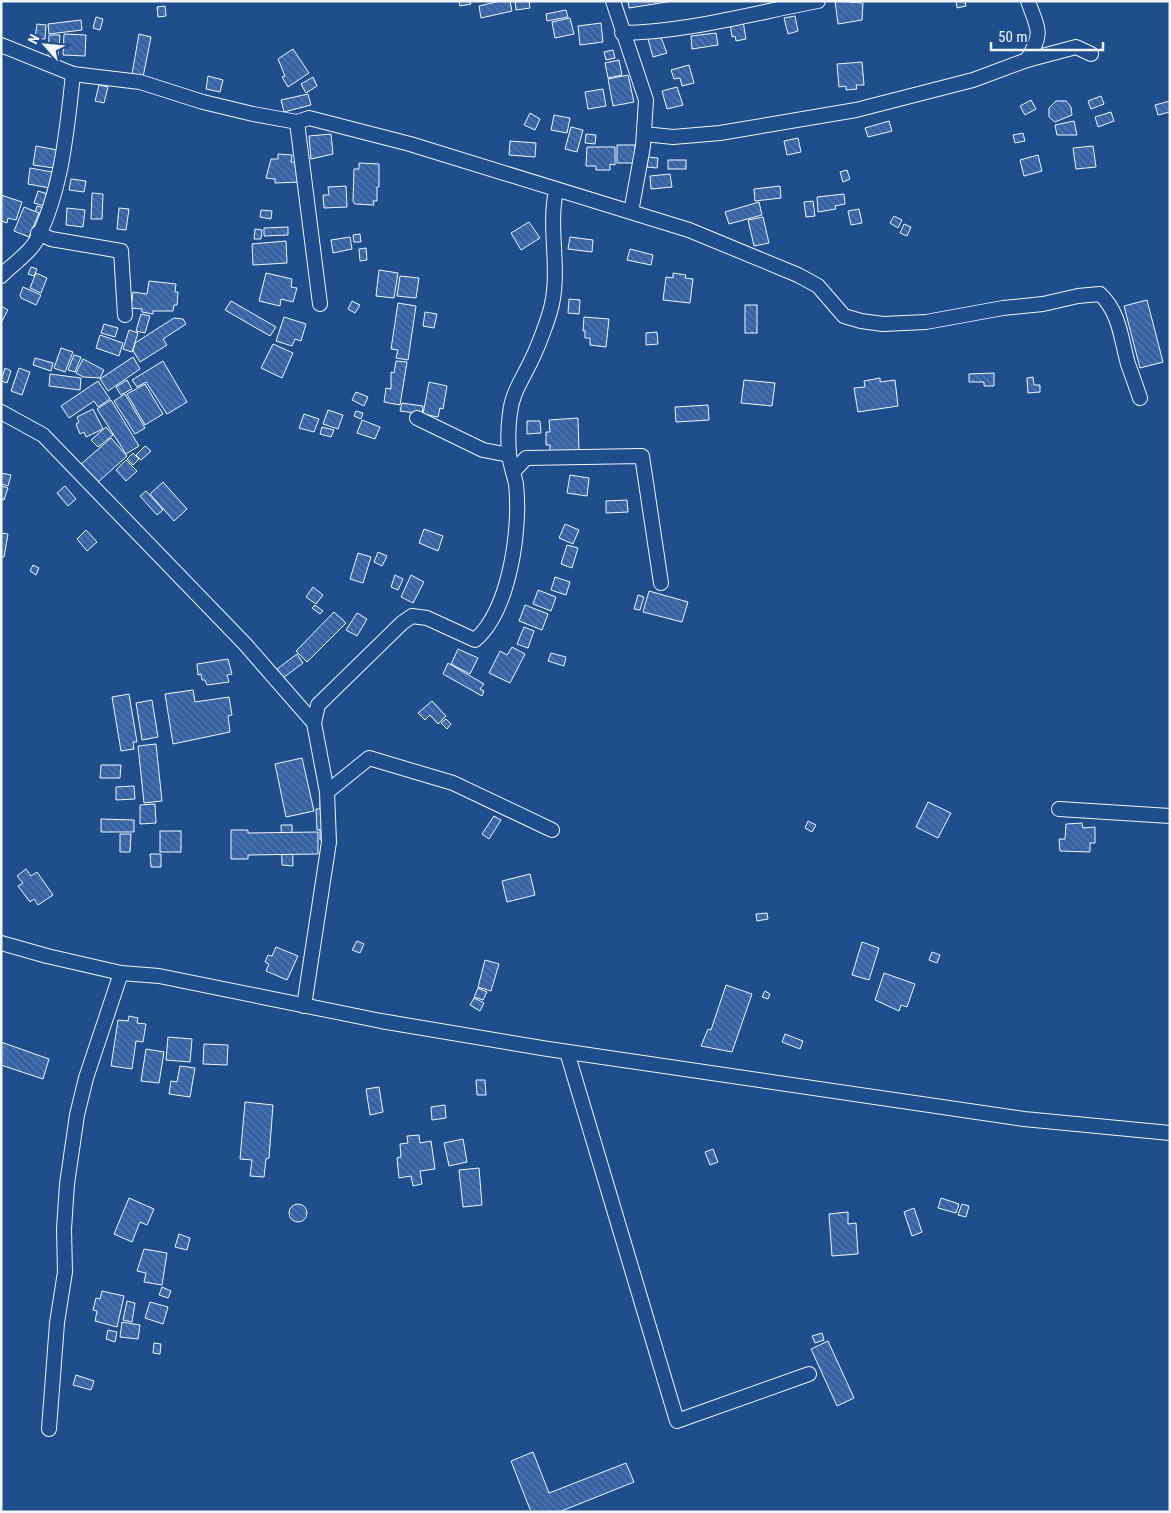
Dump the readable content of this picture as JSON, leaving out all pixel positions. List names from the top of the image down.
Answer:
{
  "scale_bar": "50 m",
  "north": "top left"
}
